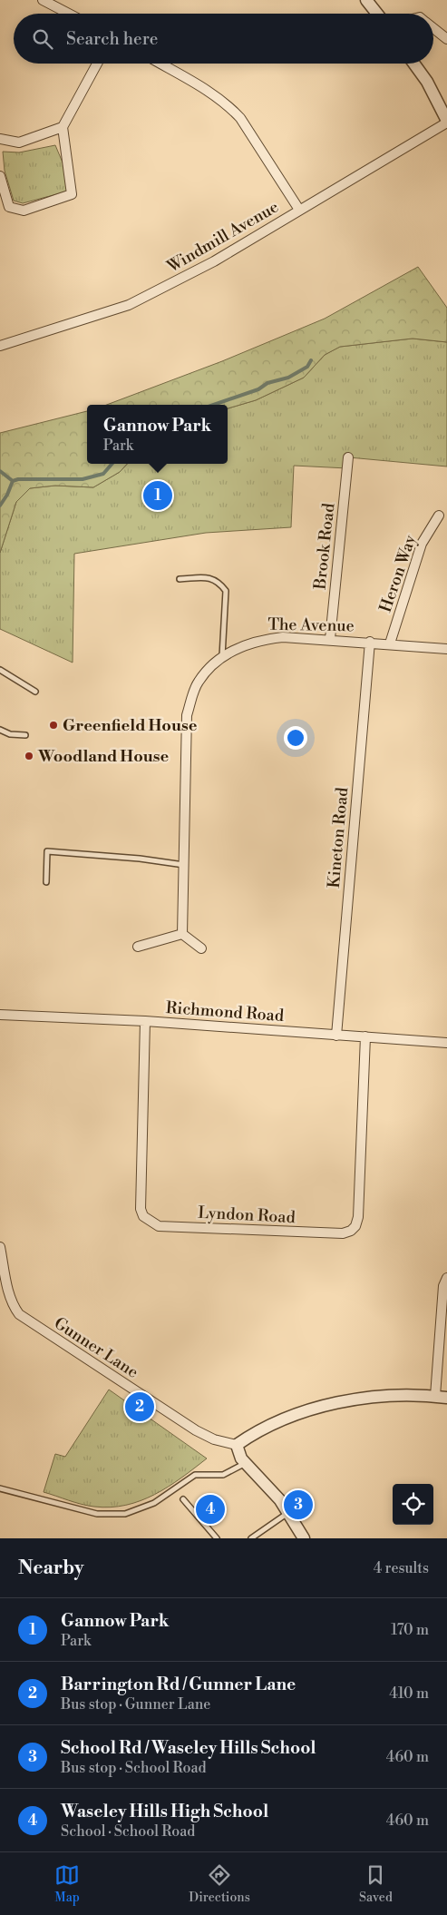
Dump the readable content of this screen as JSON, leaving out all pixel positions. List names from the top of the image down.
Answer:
{
  "streets": {
    "street": [
      "Windmill Avenue",
      "Brook Road",
      "Heron Way",
      "The Avenue",
      "Kineton Road",
      "Richmond Road",
      "Lyndon Road",
      "Gunner Lane"
    ]
  },
  "crossings": [
    ["Brook Road", "The Avenue"],
    ["Heron Way", "The Avenue"],
    ["The Avenue", "Kineton Road"],
    ["Kineton Road", "Richmond Road"],
    ["Richmond Road", "Lyndon Road"]
  ],
  "places": ["Greenfield House", "Woodland House"],
  "page": {
    "search": "Search here",
    "popup": ["Gannow Park", "Park"],
    "pins": [
      "1",
      "2",
      "3",
      "4"
    ],
    "heading": ["Nearby", "4 results"],
    "list": [
      {
        "mark": "1",
        "name": "Gannow Park",
        "note": "Park",
        "value": "170 m"
      },
      {
        "mark": "2",
        "name": "Barrington Rd / Gunner Lane",
        "note": "Bus stop · Gunner Lane",
        "value": "410 m"
      },
      {
        "mark": "3",
        "name": "School Rd / Waseley Hills School",
        "note": "Bus stop · School Road",
        "value": "460 m"
      },
      {
        "mark": "4",
        "name": "Waseley Hills High School",
        "note": "School · School Road",
        "value": "460 m"
      }
    ],
    "nav": ["Map", "Directions", "Saved"]
  }
}
